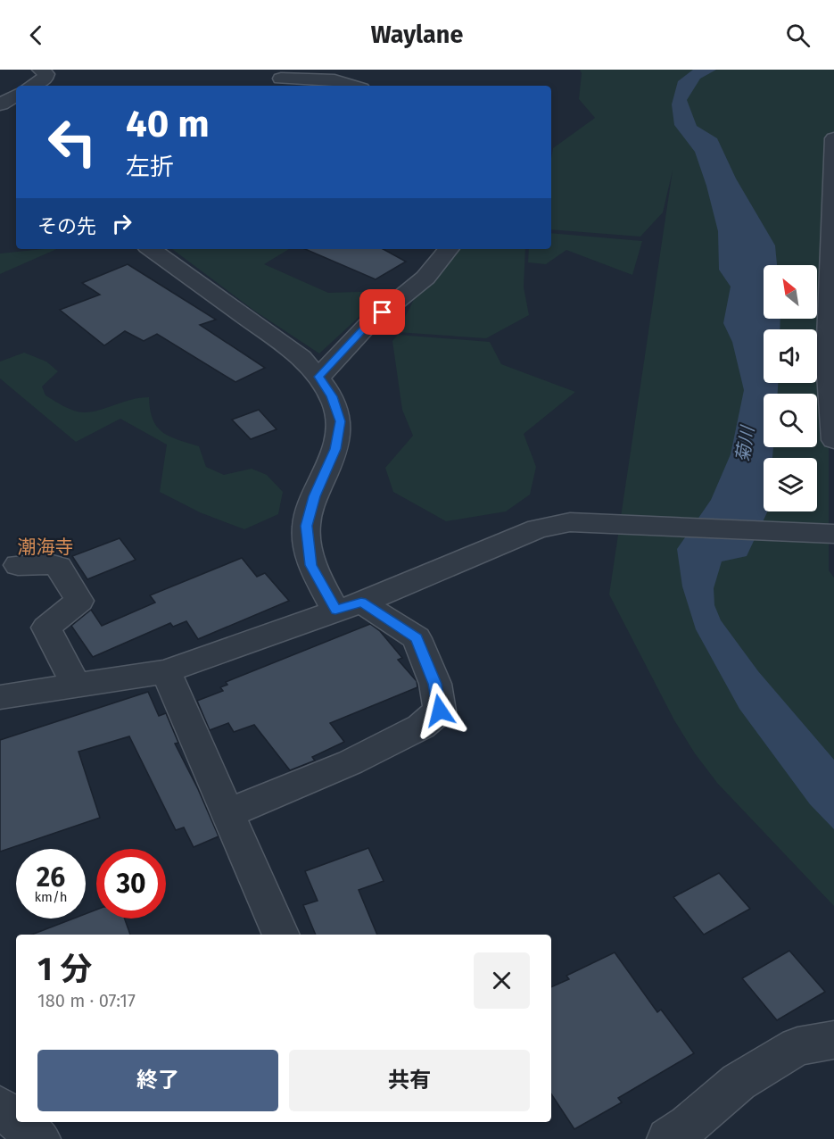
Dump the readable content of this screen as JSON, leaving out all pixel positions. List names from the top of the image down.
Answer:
{
  "districts": ["潮海寺"],
  "water": ["菊川"],
  "north": "top left",
  "page": {
    "header": "Waylane",
    "turn": ["40 m", "左折"],
    "then": "その先",
    "speed": "26 km/h",
    "limit": "30",
    "heading": ["1 分", "180 m · 07:17"],
    "buttons": ["終了", "共有"]
  }
}
